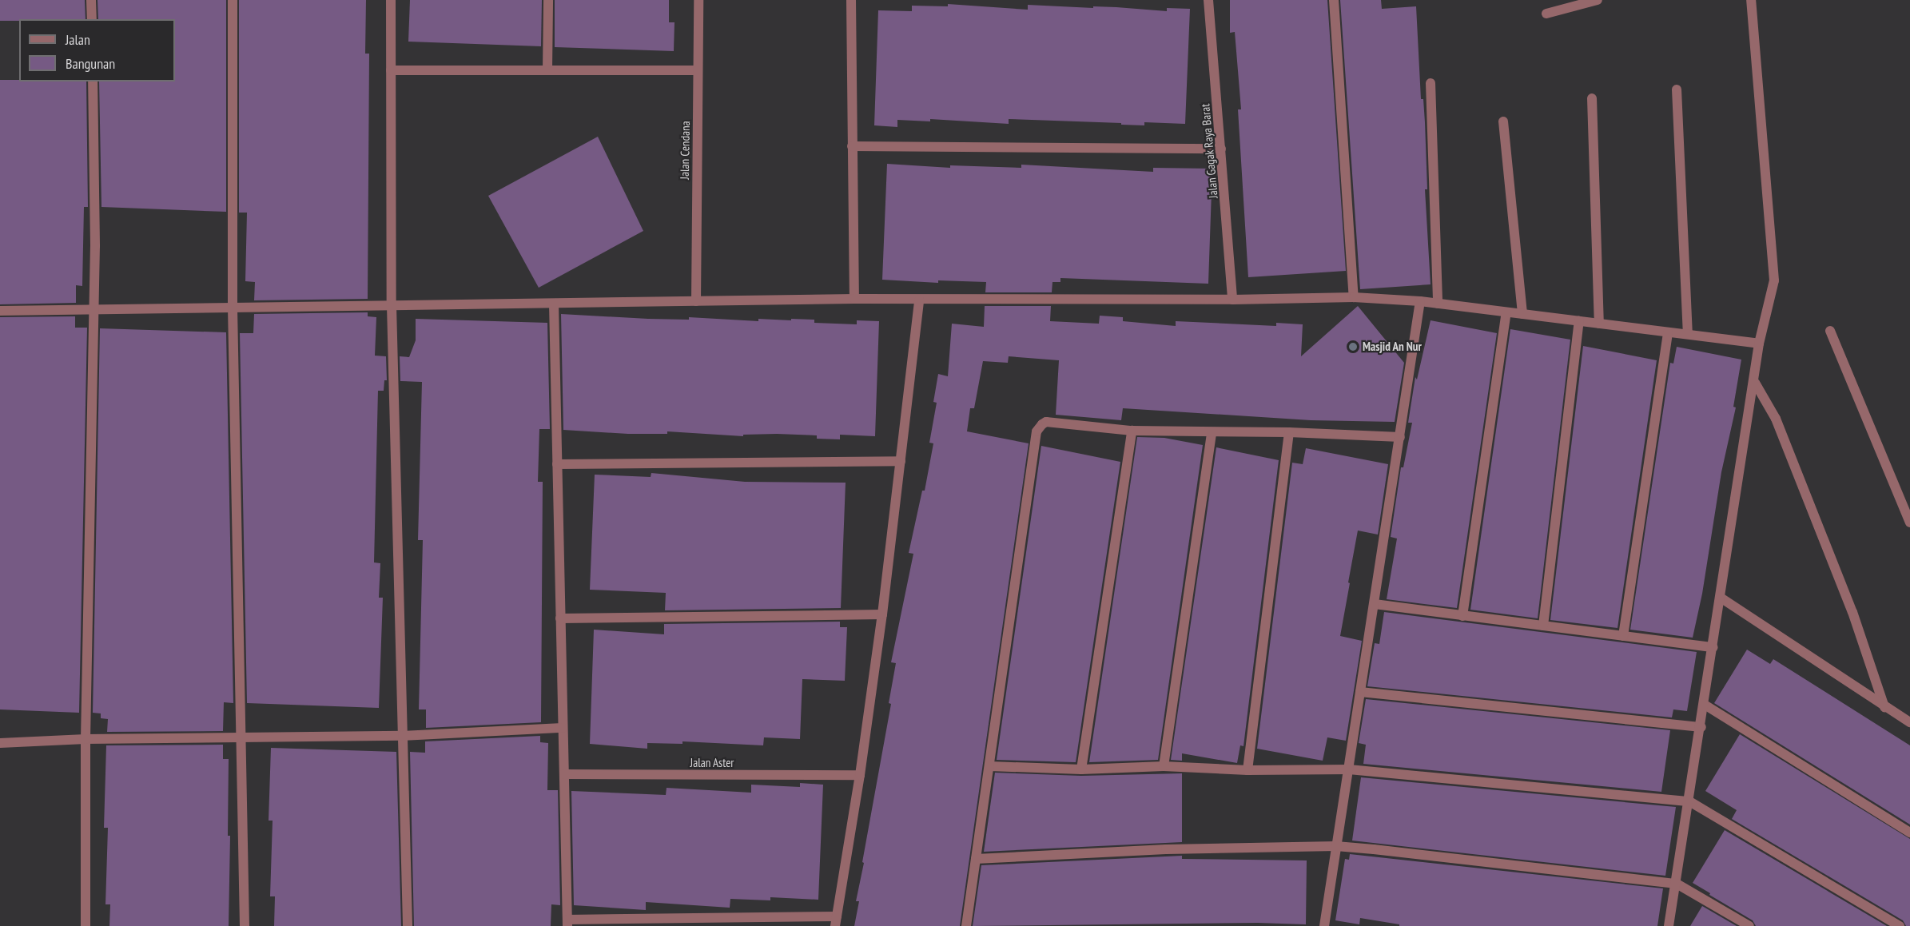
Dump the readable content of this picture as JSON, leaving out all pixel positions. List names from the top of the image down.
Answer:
{
  "streets": {
    "street": ["Jalan Cendana", "Jalan Gagak Raya Barat", "Jalan Aster"]
  },
  "places": ["Masjid An Nur"],
  "legend": ["Jalan", "Bangunan"]
}
